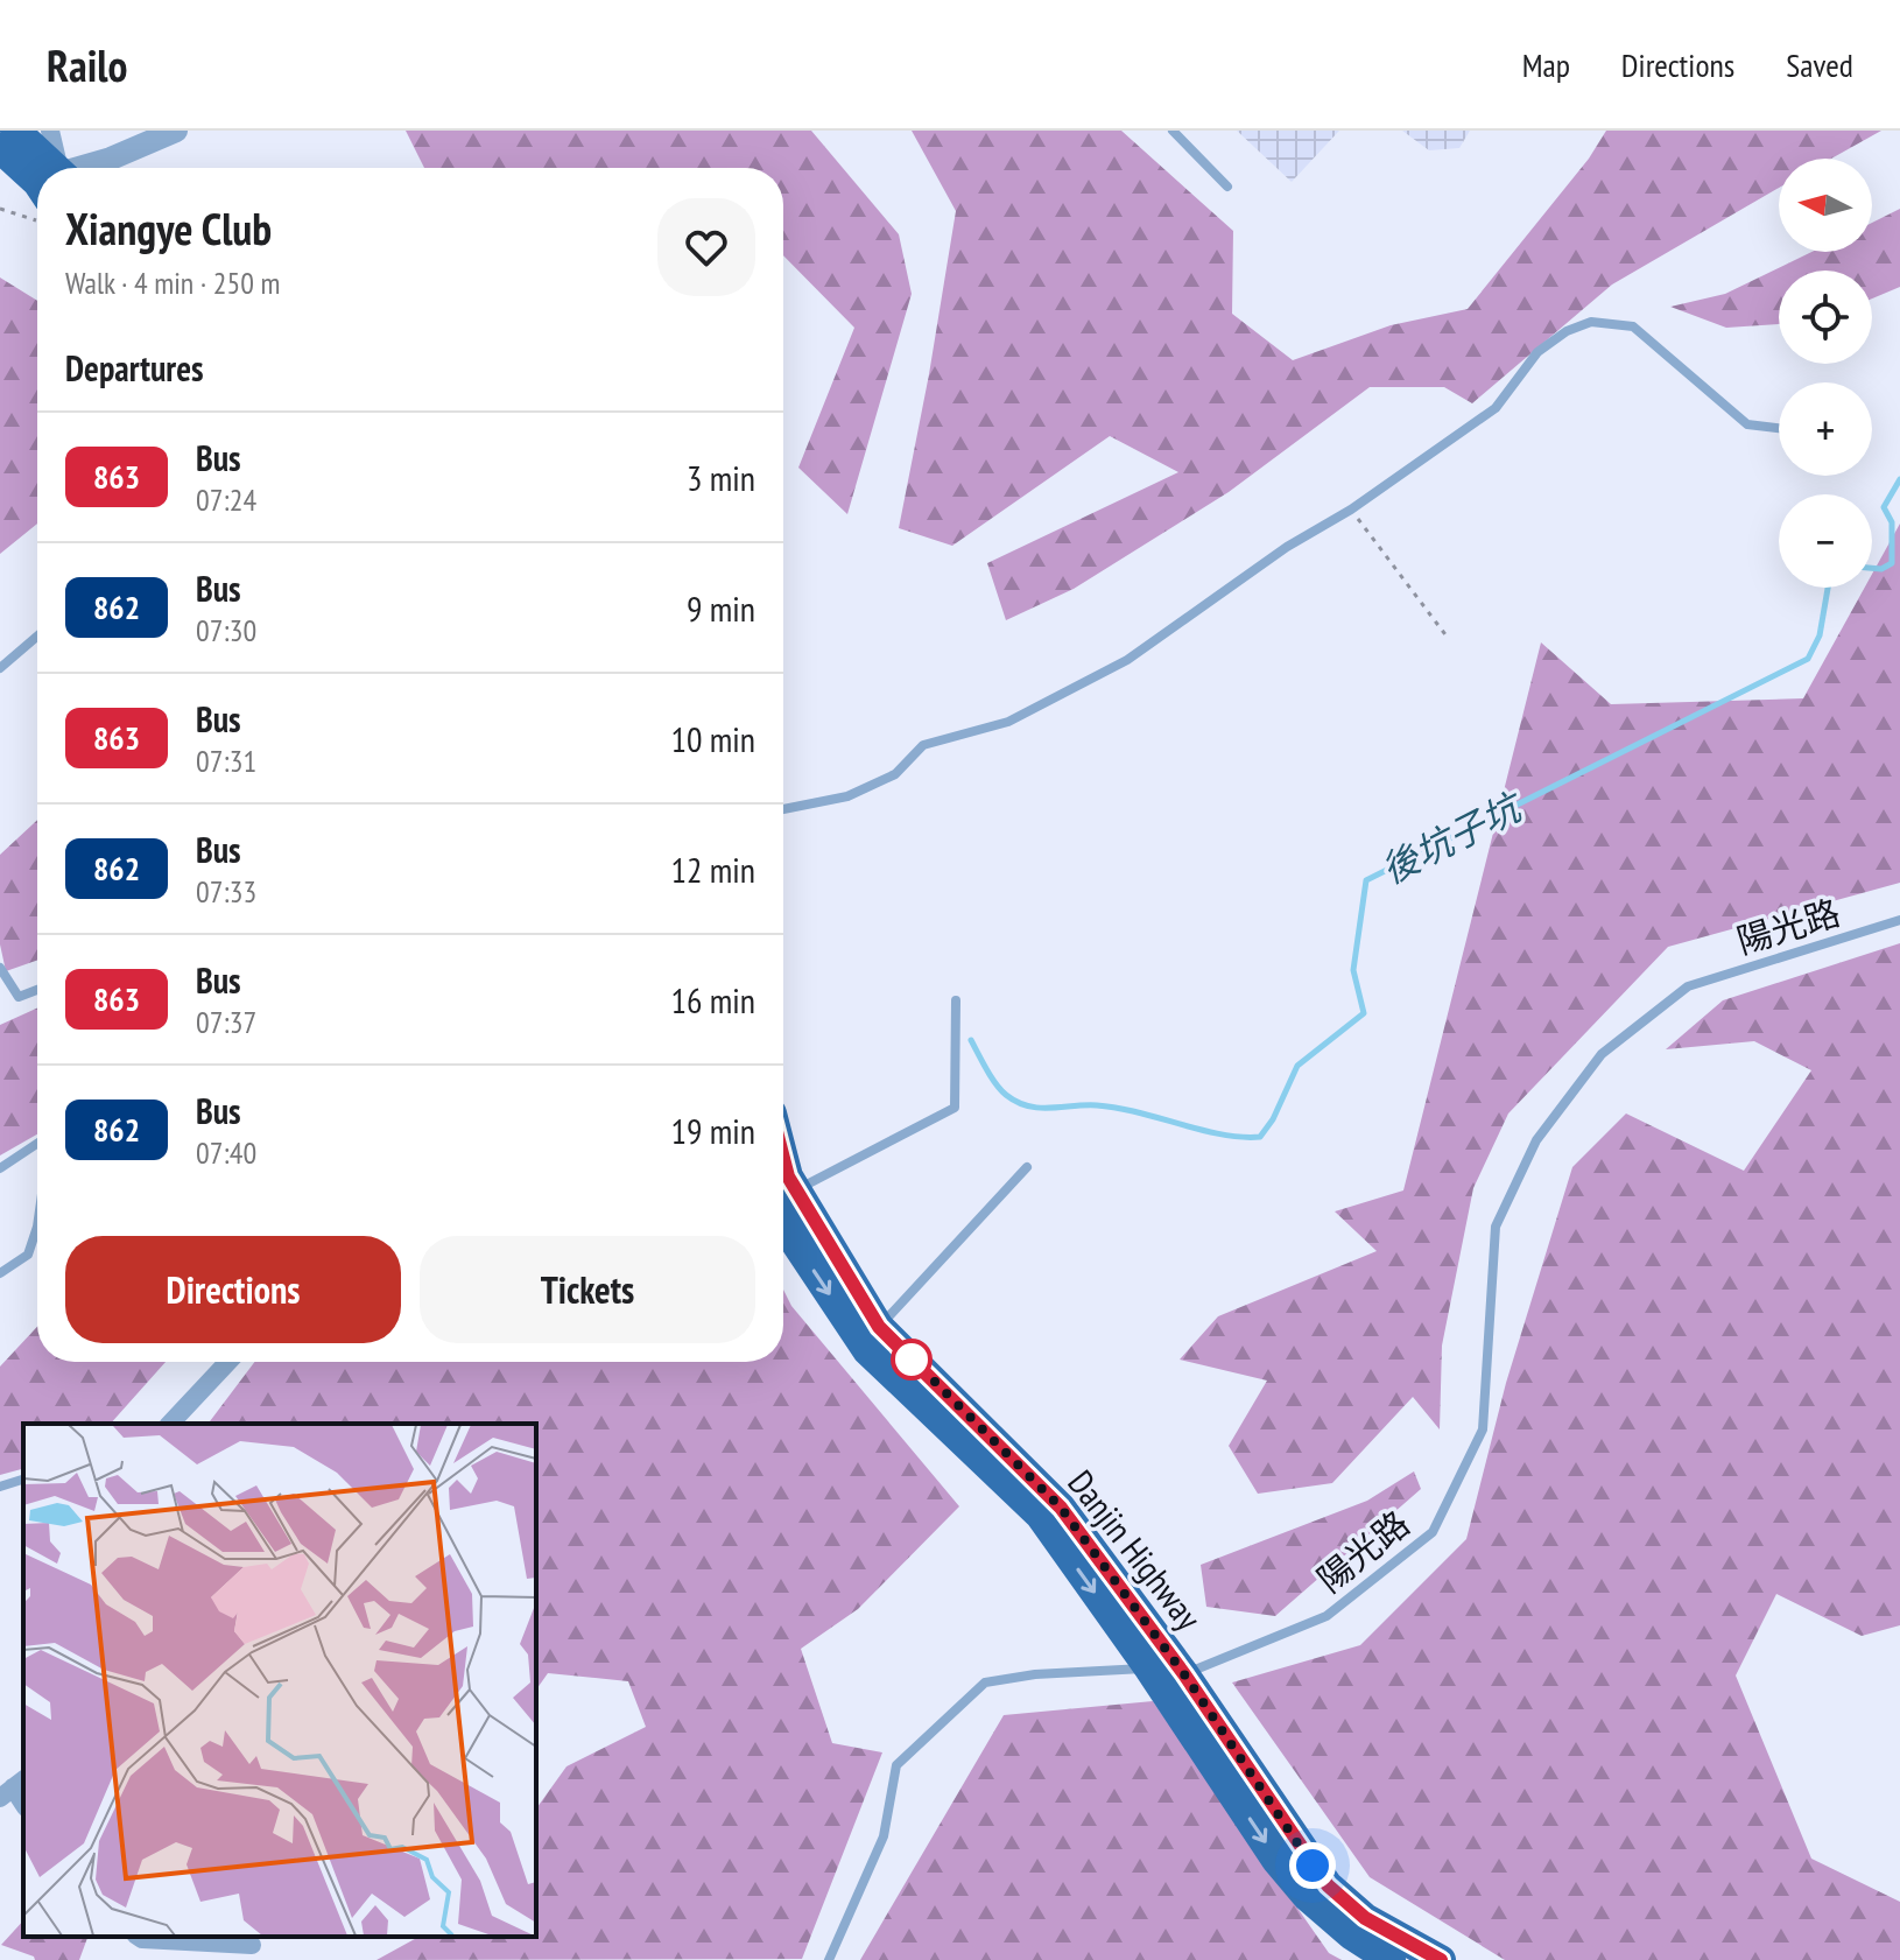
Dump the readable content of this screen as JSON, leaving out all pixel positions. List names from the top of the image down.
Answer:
{
  "streets": {
    "main road": ["Danjin Highway"],
    "lane": ["陽光路"]
  },
  "crossings": [
    ["陽光路", "Danjin Highway"]
  ],
  "water": ["後坑子坑"],
  "lines": ["bus line 863"],
  "north": "left",
  "page": {
    "header": "Railo",
    "nav": ["Map", "Directions", "Saved"],
    "map_buttons": ["+", "−"],
    "heading": [
      ["Xiangye Club", "Walk · 4 min · 250 m"],
      "Departures"
    ],
    "list": [
      {
        "mark": "863",
        "name": "Bus",
        "note": "07:24",
        "value": "3 min"
      },
      {
        "mark": "862",
        "name": "Bus",
        "note": "07:30",
        "value": "9 min"
      },
      {
        "mark": "863",
        "name": "Bus",
        "note": "07:31",
        "value": "10 min"
      },
      {
        "mark": "862",
        "name": "Bus",
        "note": "07:33",
        "value": "12 min"
      },
      {
        "mark": "863",
        "name": "Bus",
        "note": "07:37",
        "value": "16 min"
      },
      {
        "mark": "862",
        "name": "Bus",
        "note": "07:40",
        "value": "19 min"
      }
    ],
    "buttons": ["Directions", "Tickets"]
  }
}
